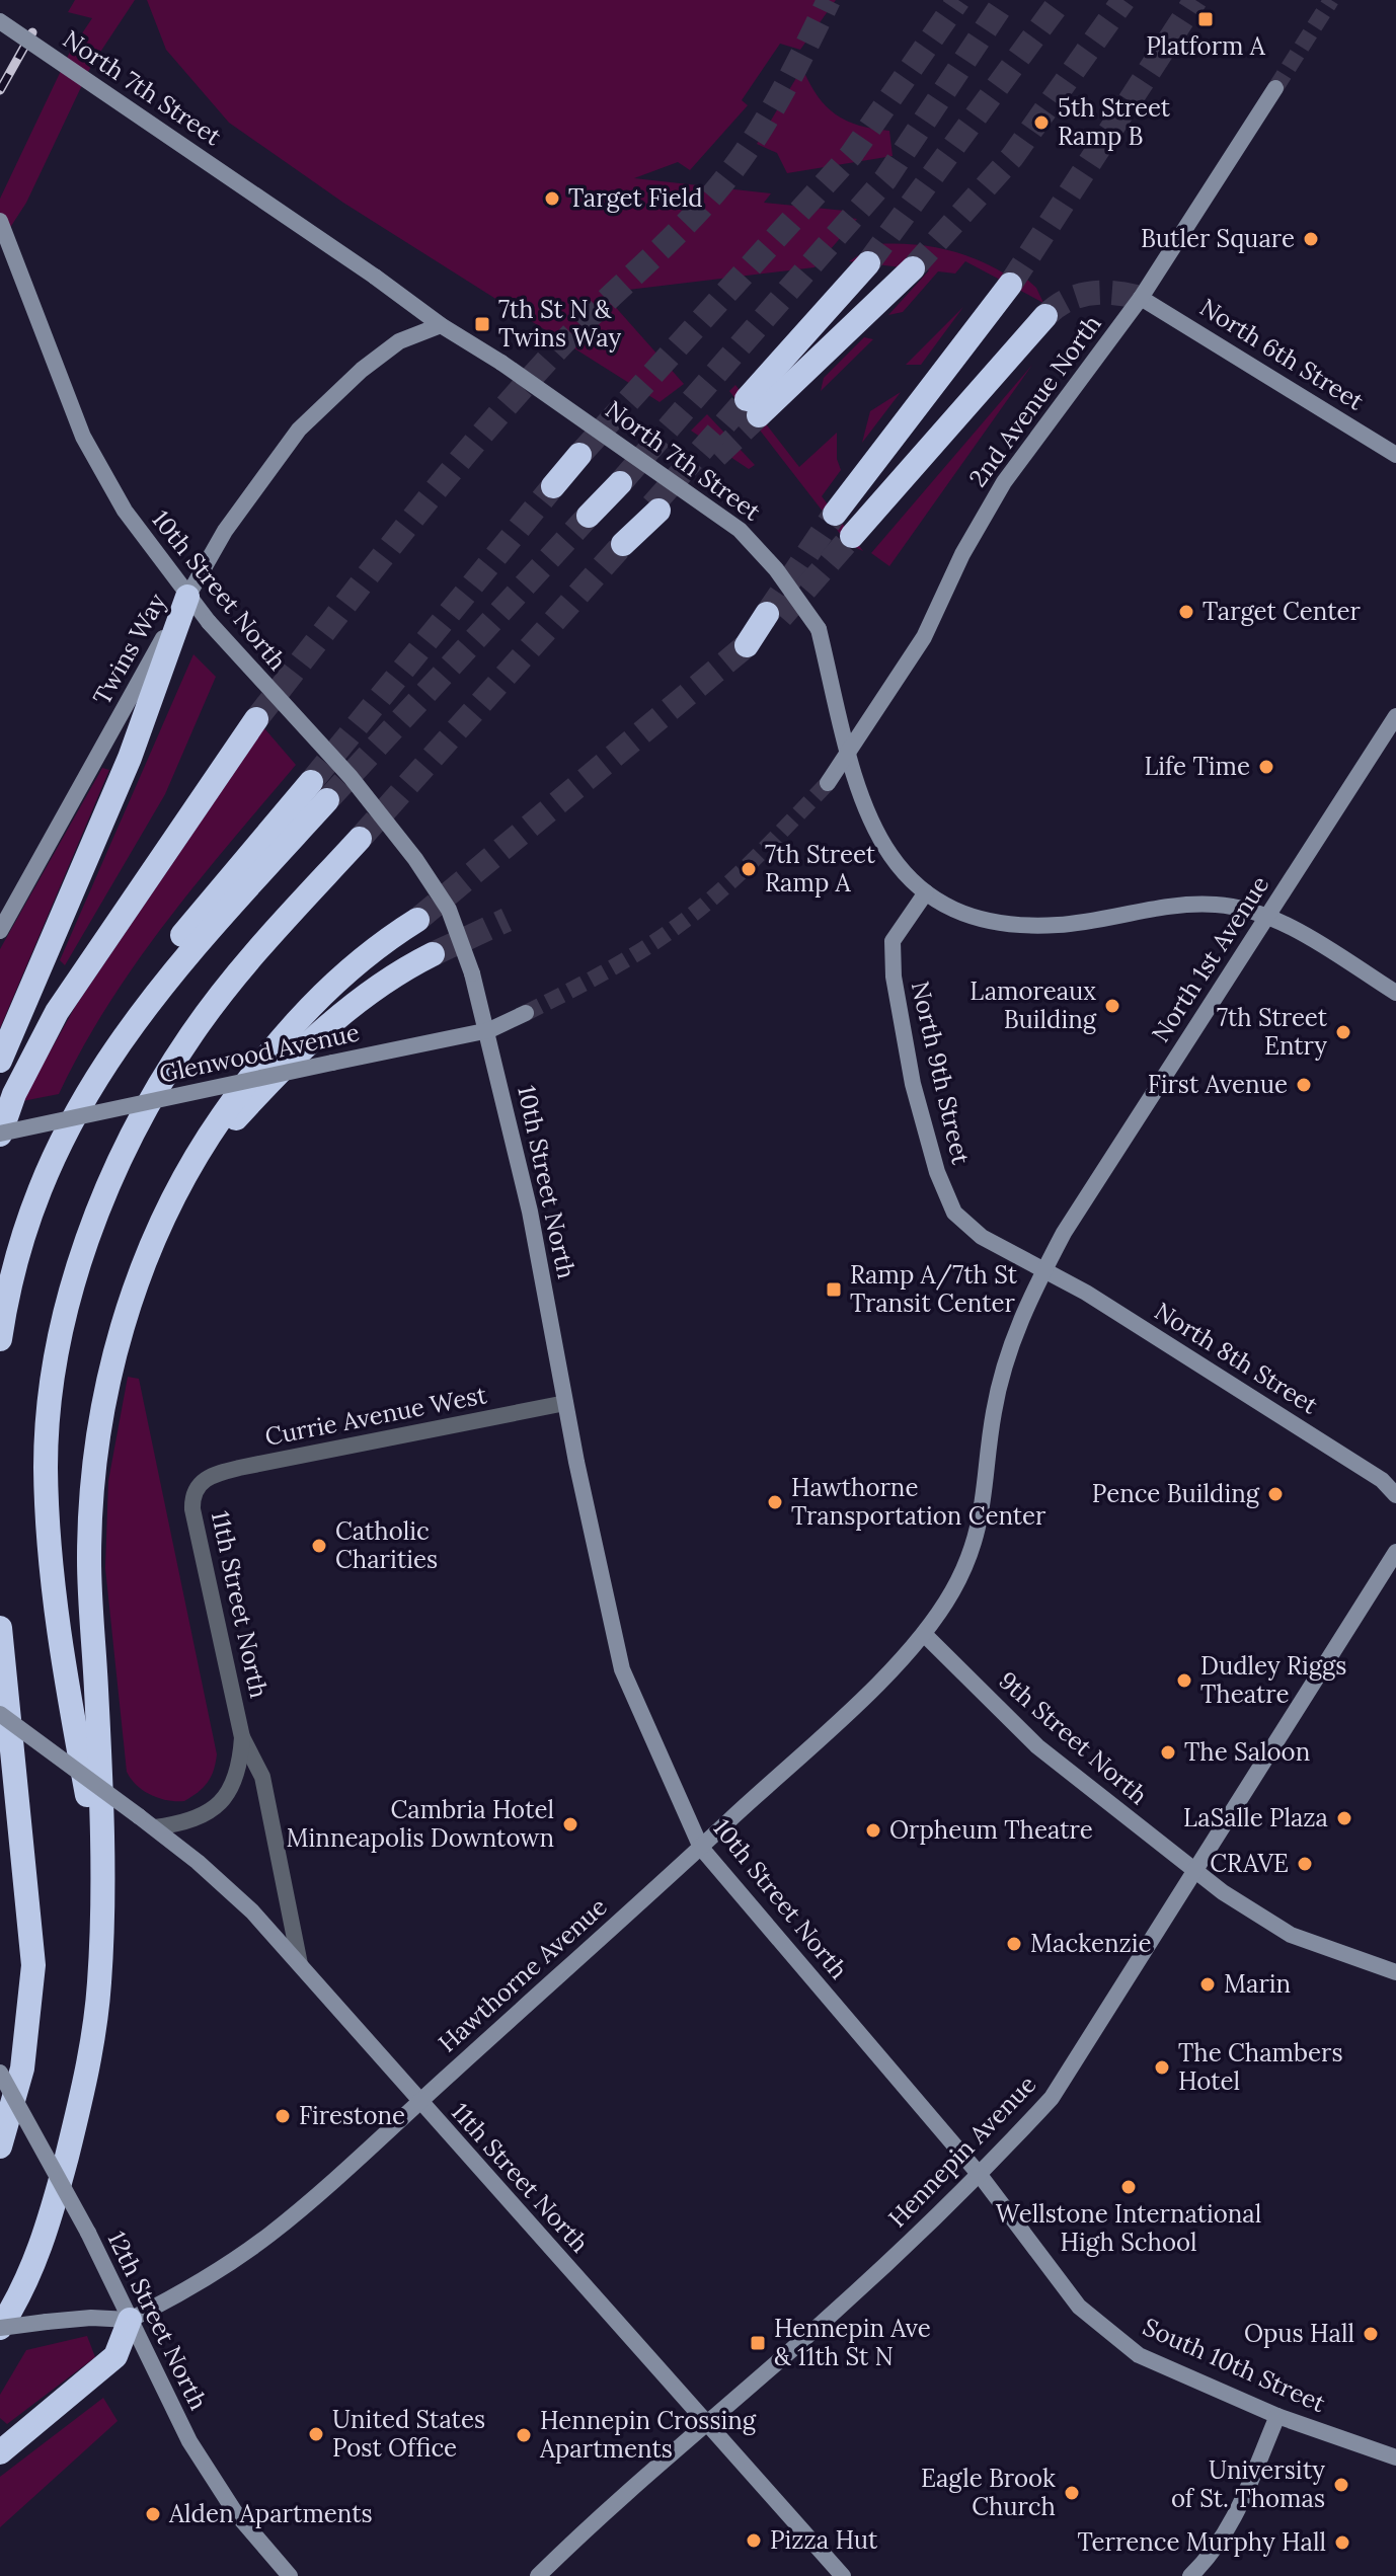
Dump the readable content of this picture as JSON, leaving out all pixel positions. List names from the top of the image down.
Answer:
{
  "streets": {
    "street": [
      "North 7th Street",
      "North 6th Street",
      "2nd Avenue North",
      "10th Street North",
      "Twins Way",
      "North 1st Avenue",
      "Glenwood Avenue",
      "North 9th Street",
      "North 8th Street",
      "Currie Avenue West",
      "11th Street North",
      "9th Street North",
      "Hawthorne Avenue",
      "Hennepin Avenue",
      "12th Street North",
      "South 10th Street"
    ]
  },
  "crossings": [
    ["North 7th Street", "2nd Avenue North"],
    ["North 7th Street", "Twins Way"],
    ["North 7th Street", "North 1st Avenue"],
    ["North 7th Street", "North 9th Street"],
    ["North 6th Street", "2nd Avenue North"],
    ["10th Street North", "Twins Way"],
    ["10th Street North", "Glenwood Avenue"],
    ["10th Street North", "Currie Avenue West"],
    ["10th Street North", "Hawthorne Avenue"],
    ["10th Street North", "Hennepin Avenue"],
    ["10th Street North", "South 10th Street"],
    ["North 1st Avenue", "North 9th Street"],
    ["North 1st Avenue", "North 8th Street"],
    ["North 1st Avenue", "9th Street North"],
    ["North 1st Avenue", "Hawthorne Avenue"],
    ["North 9th Street", "North 8th Street"],
    ["Currie Avenue West", "11th Street North"],
    ["11th Street North", "Hawthorne Avenue"],
    ["11th Street North", "Hennepin Avenue"],
    ["9th Street North", "Hawthorne Avenue"],
    ["9th Street North", "Hennepin Avenue"],
    ["Hawthorne Avenue", "12th Street North"],
    ["Hennepin Avenue", "South 10th Street"]
  ],
  "places": {
    "transit": [
      "Platform A",
      "7th St N & Twins Way",
      "Ramp A/7th St Transit Center",
      "Hennepin Ave & 11th St N"
    ],
    "other": [
      "5th Street Ramp B",
      "Target Field",
      "Butler Square",
      "Target Center",
      "Life Time",
      "7th Street Ramp A",
      "Lamoreaux Building",
      "7th Street Entry",
      "First Avenue",
      "Pence Building",
      "Hawthorne Transportation Center",
      "Catholic Charities",
      "Dudley Riggs Theatre",
      "The Saloon",
      "LaSalle Plaza",
      "Cambria Hotel Minneapolis Downtown",
      "Orpheum Theatre",
      "CRAVE",
      "Mackenzie",
      "Marin",
      "The Chambers Hotel",
      "Firestone",
      "Wellstone International High School",
      "Opus Hall",
      "United States Post Office",
      "Hennepin Crossing Apartments",
      "University of St. Thomas",
      "Eagle Brook Church",
      "Alden Apartments",
      "Pizza Hut",
      "Terrence Murphy Hall"
    ]
  }
}
